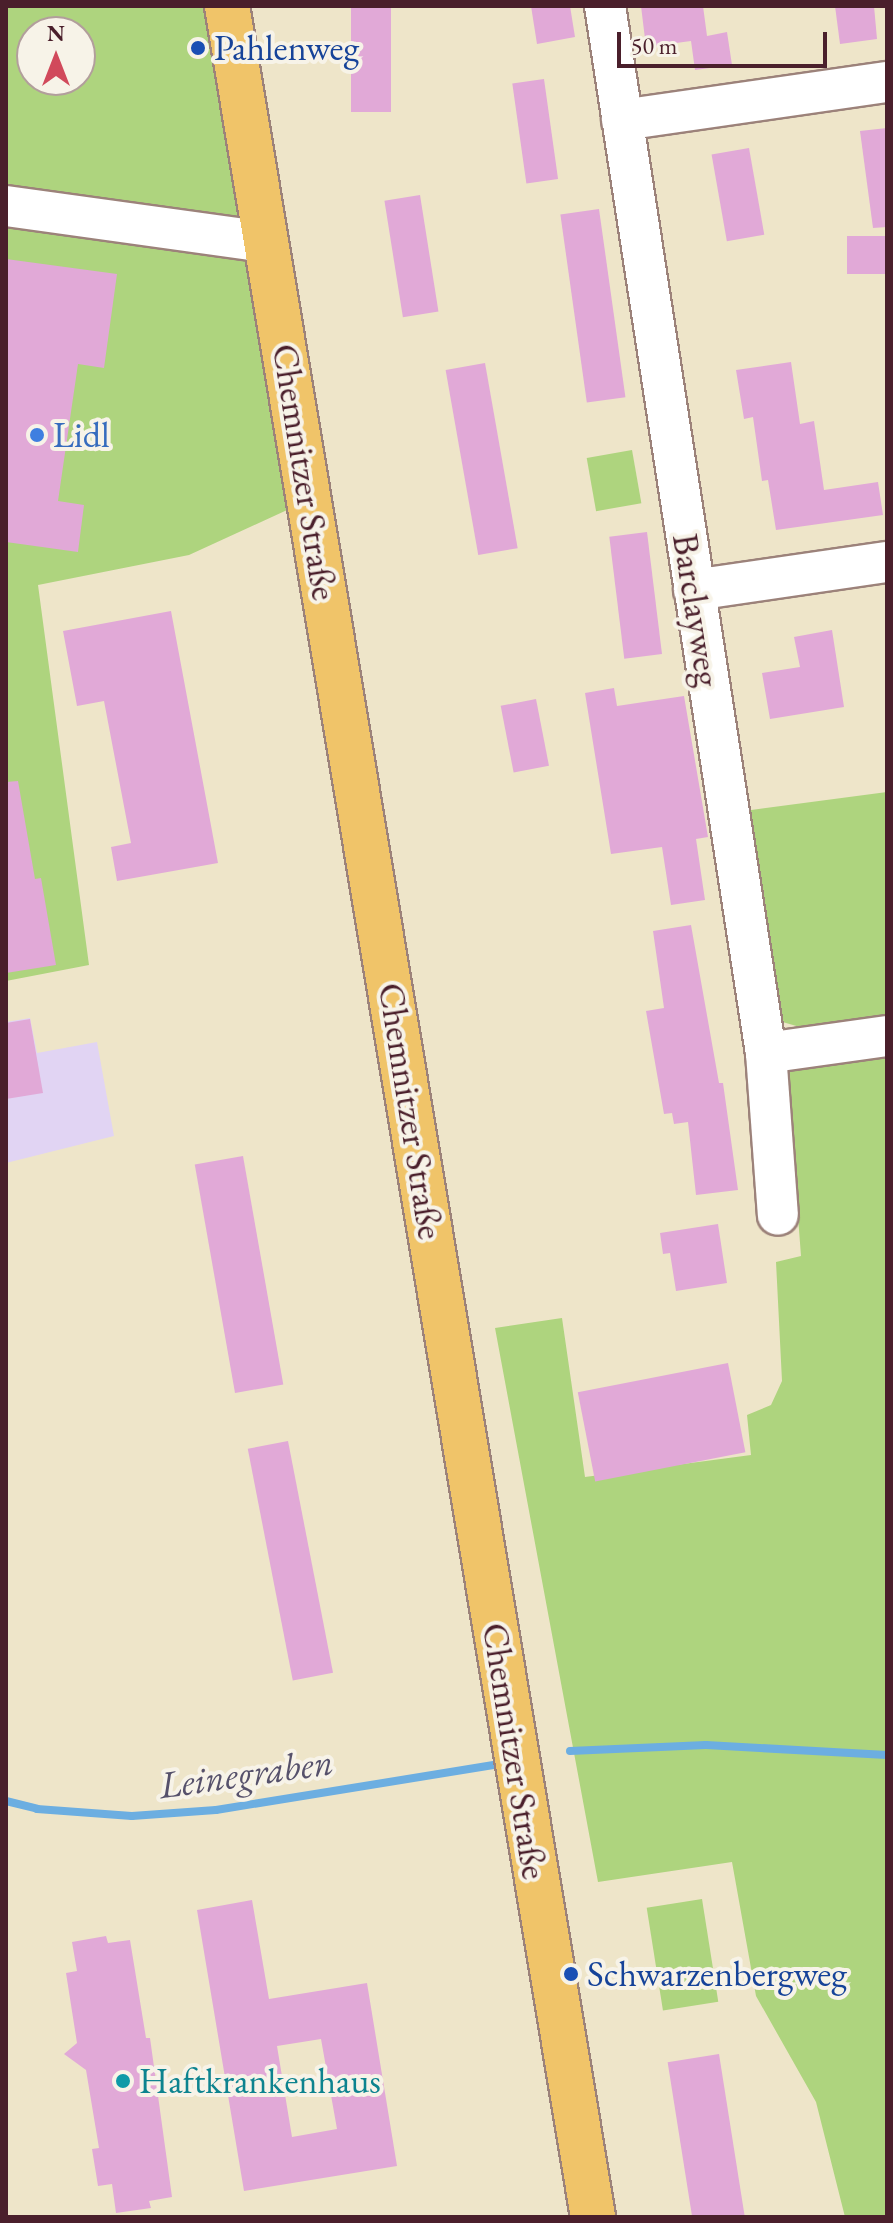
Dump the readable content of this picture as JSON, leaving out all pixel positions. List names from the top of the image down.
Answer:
{
  "streets": {
    "main road": ["Chemnitzer Straße"],
    "street": ["Barclayweg"]
  },
  "water": ["Leinegraben"],
  "places": [
    "Pahlenweg",
    "Lidl",
    "Schwarzenbergweg",
    "Haftkrankenhaus"
  ],
  "scale_bar": "50 m",
  "north": "top"
}
